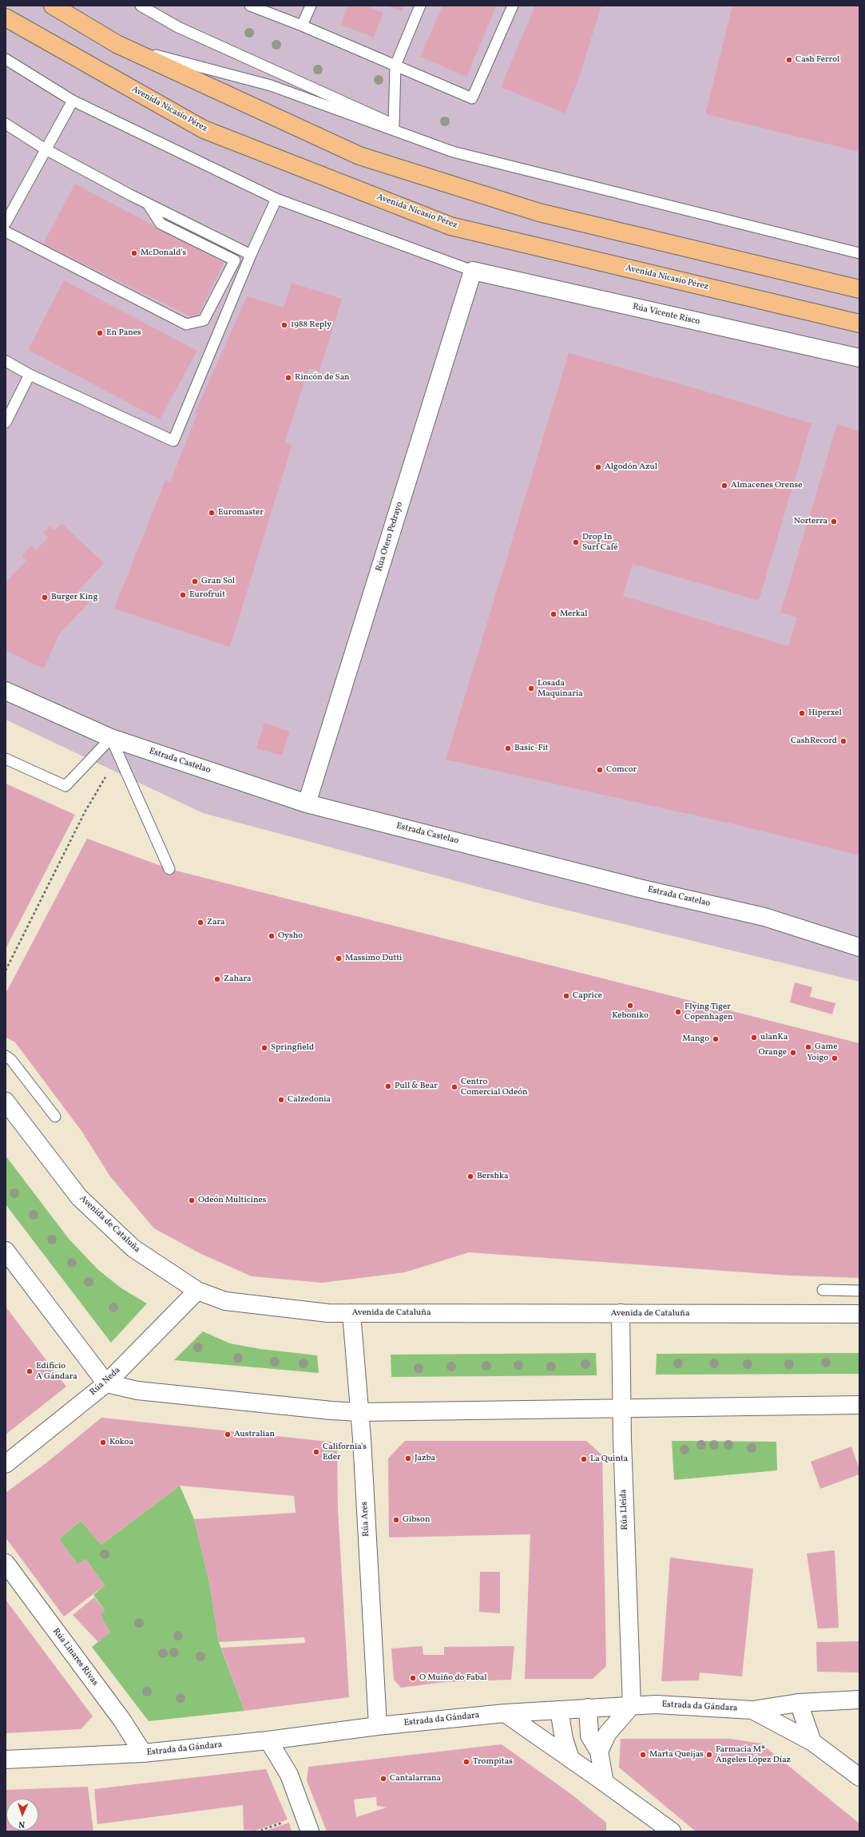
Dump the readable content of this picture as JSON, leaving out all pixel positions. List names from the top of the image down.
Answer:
{
  "streets": {
    "highway": ["Avenida Nicasio Pérez"],
    "street": [
      "Rúa Vicente Risco",
      "Rúa Otero Pedrayo",
      "Estrada Castelao",
      "Avenida de Cataluña",
      "Rúa Neda",
      "Rúa Lleida",
      "Rúa Ares",
      "Rúa Linares Rivas",
      "Estrada da Gándara"
    ]
  },
  "crossings": [
    ["Rúa Vicente Risco", "Rúa Otero Pedrayo"],
    ["Rúa Otero Pedrayo", "Estrada Castelao"],
    ["Avenida de Cataluña", "Rúa Neda"],
    ["Avenida de Cataluña", "Rúa Lleida"],
    ["Avenida de Cataluña", "Rúa Ares"],
    ["Rúa Lleida", "Estrada da Gándara"],
    ["Rúa Ares", "Estrada da Gándara"],
    ["Rúa Linares Rivas", "Estrada da Gándara"]
  ],
  "places": [
    "Cash Ferrol",
    "McDonald's",
    "1988 Reply",
    "En Panes",
    "Rincón de San",
    "Algodón Azul",
    "Almacenes Orense",
    "Euromaster",
    "Norterra",
    "Drop In Surf Café",
    "Gran Sol",
    "Eurofruit",
    "Burger King",
    "Merkal",
    "Losada Maquinaria",
    "Hiperxel",
    "CashRecord",
    "Basic-Fit",
    "Comcor",
    "Zara",
    "Oysho",
    "Massimo Dutti",
    "Zahara",
    "Caprice",
    "Keboniko",
    "Flying Tiger Copenhagen",
    "ulanKa",
    "Mango",
    "Game",
    "Springfield",
    "Orange",
    "Yoigo",
    "Pull & Bear",
    "Centro Comercial Odeón",
    "Calzedonia",
    "Bershka",
    "Odeón Multicines",
    "Edificio A Gándara",
    "Australian",
    "Kokoa",
    "California's Eder",
    "Jazba",
    "La Quinta",
    "Gibson",
    "O Muiño do Fabal",
    "Marta Queijas",
    "Farmacia Mª Ángeles López Díaz",
    "Trompitas",
    "Cantalarrana"
  ],
  "north": "bottom"
}
